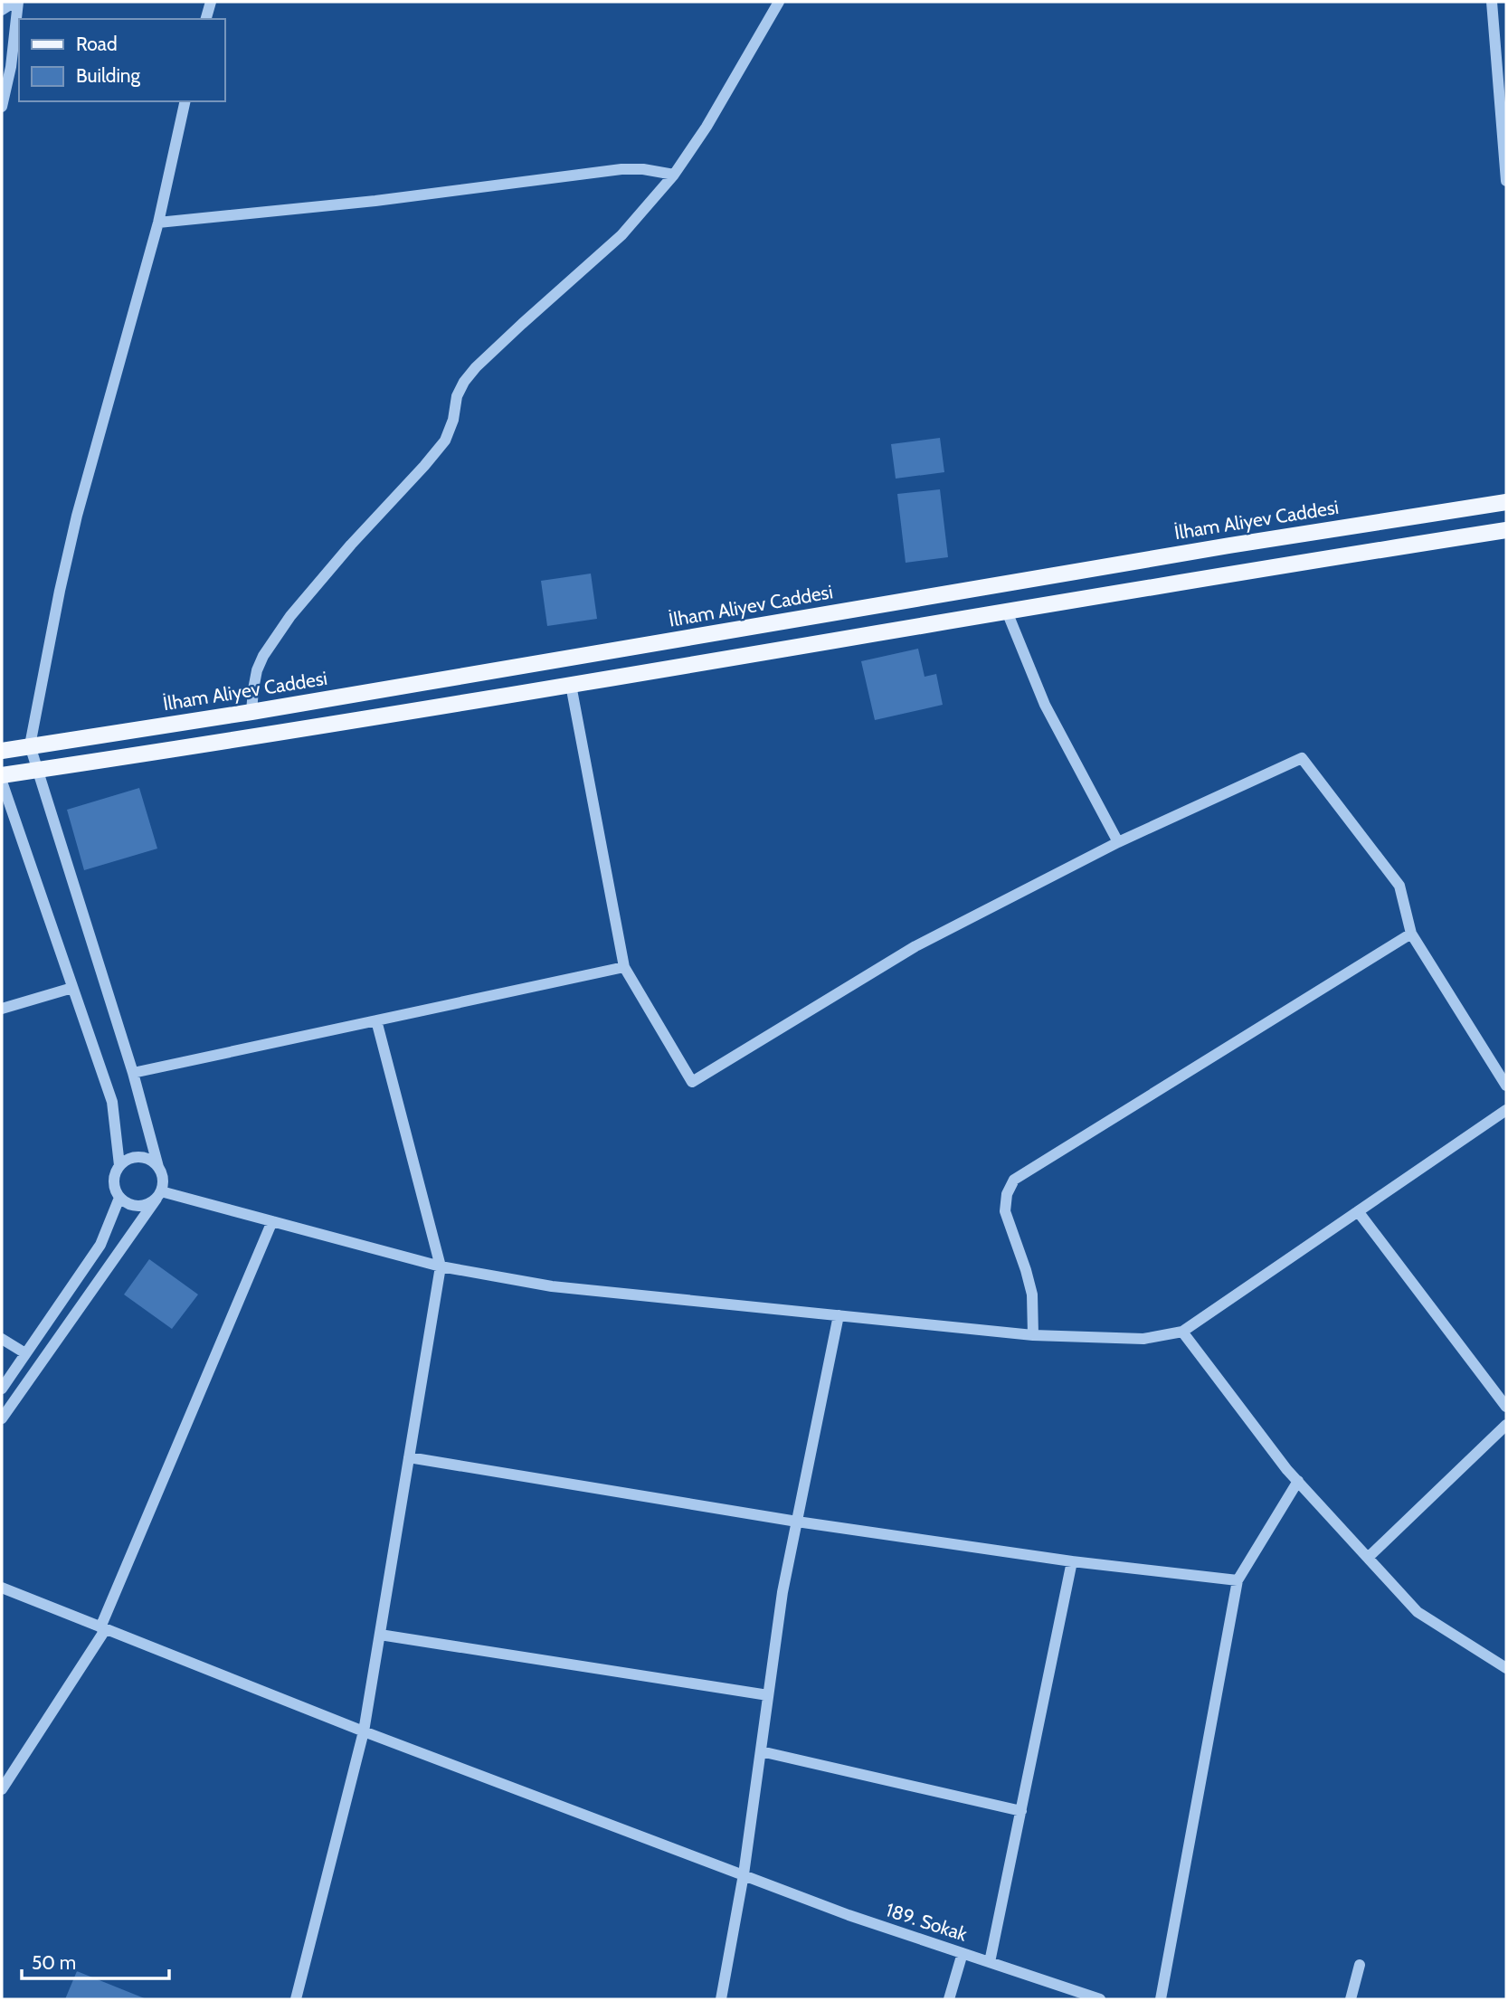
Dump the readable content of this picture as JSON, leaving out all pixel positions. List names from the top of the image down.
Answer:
{
  "streets": {
    "main road": ["İlham Aliyev Caddesi"],
    "street": ["189. Sokak"]
  },
  "legend": ["Road", "Building"],
  "scale_bar": "50 m"
}
